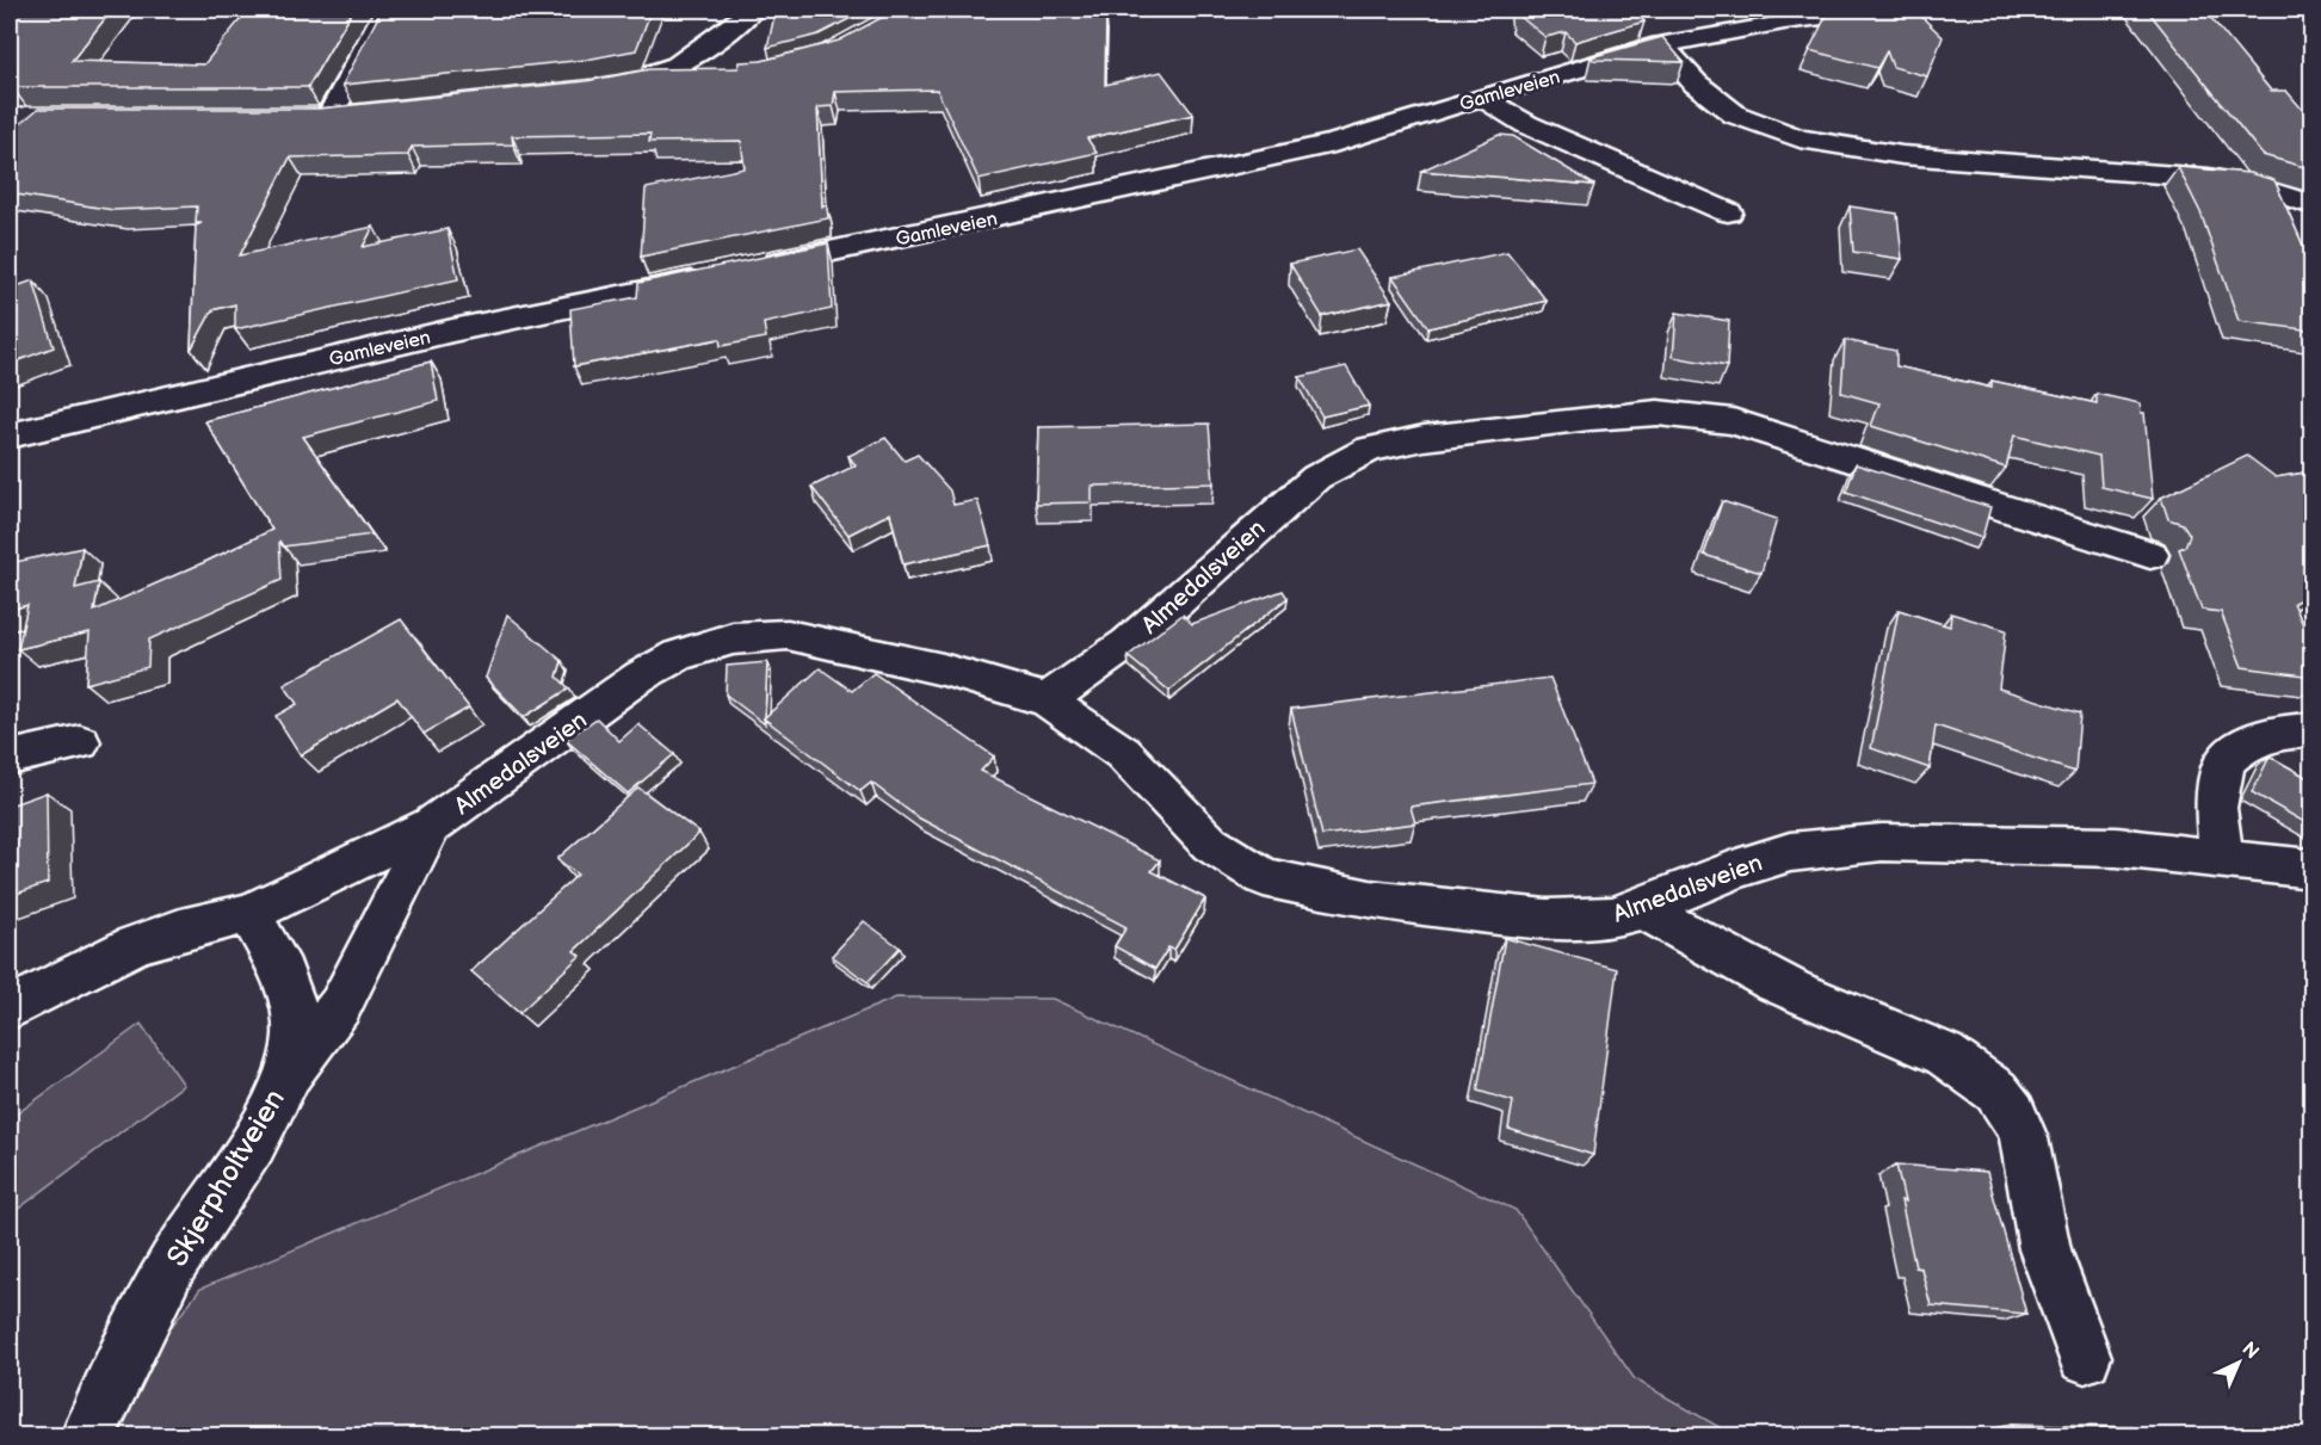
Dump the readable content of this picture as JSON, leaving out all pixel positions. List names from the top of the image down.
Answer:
{
  "streets": {
    "street": ["Gamleveien", "Almedalsveien", "Skjerpholtveien"]
  },
  "crossings": [
    ["Almedalsveien", "Skjerpholtveien"]
  ],
  "north": "top right"
}
